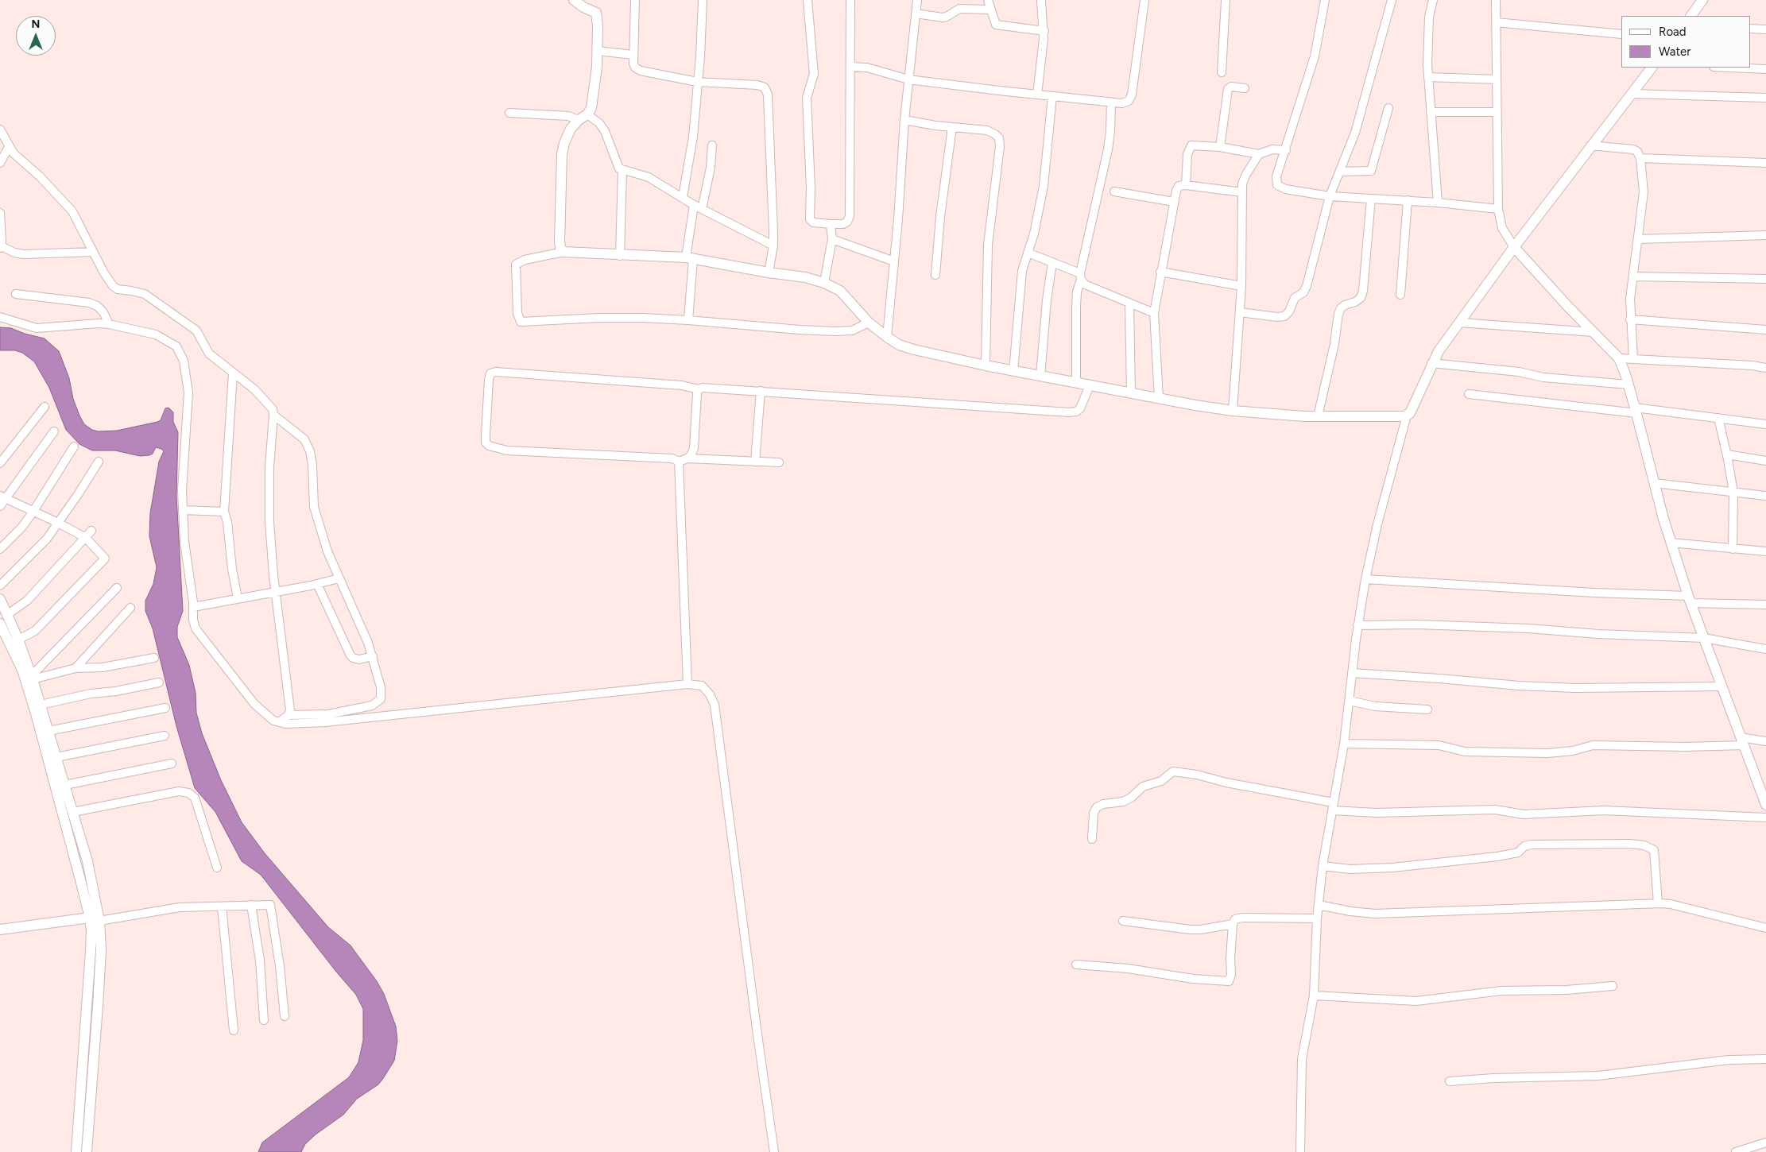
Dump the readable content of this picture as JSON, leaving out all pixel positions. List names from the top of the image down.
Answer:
{
  "legend": ["Road", "Water"],
  "north": "top"
}
